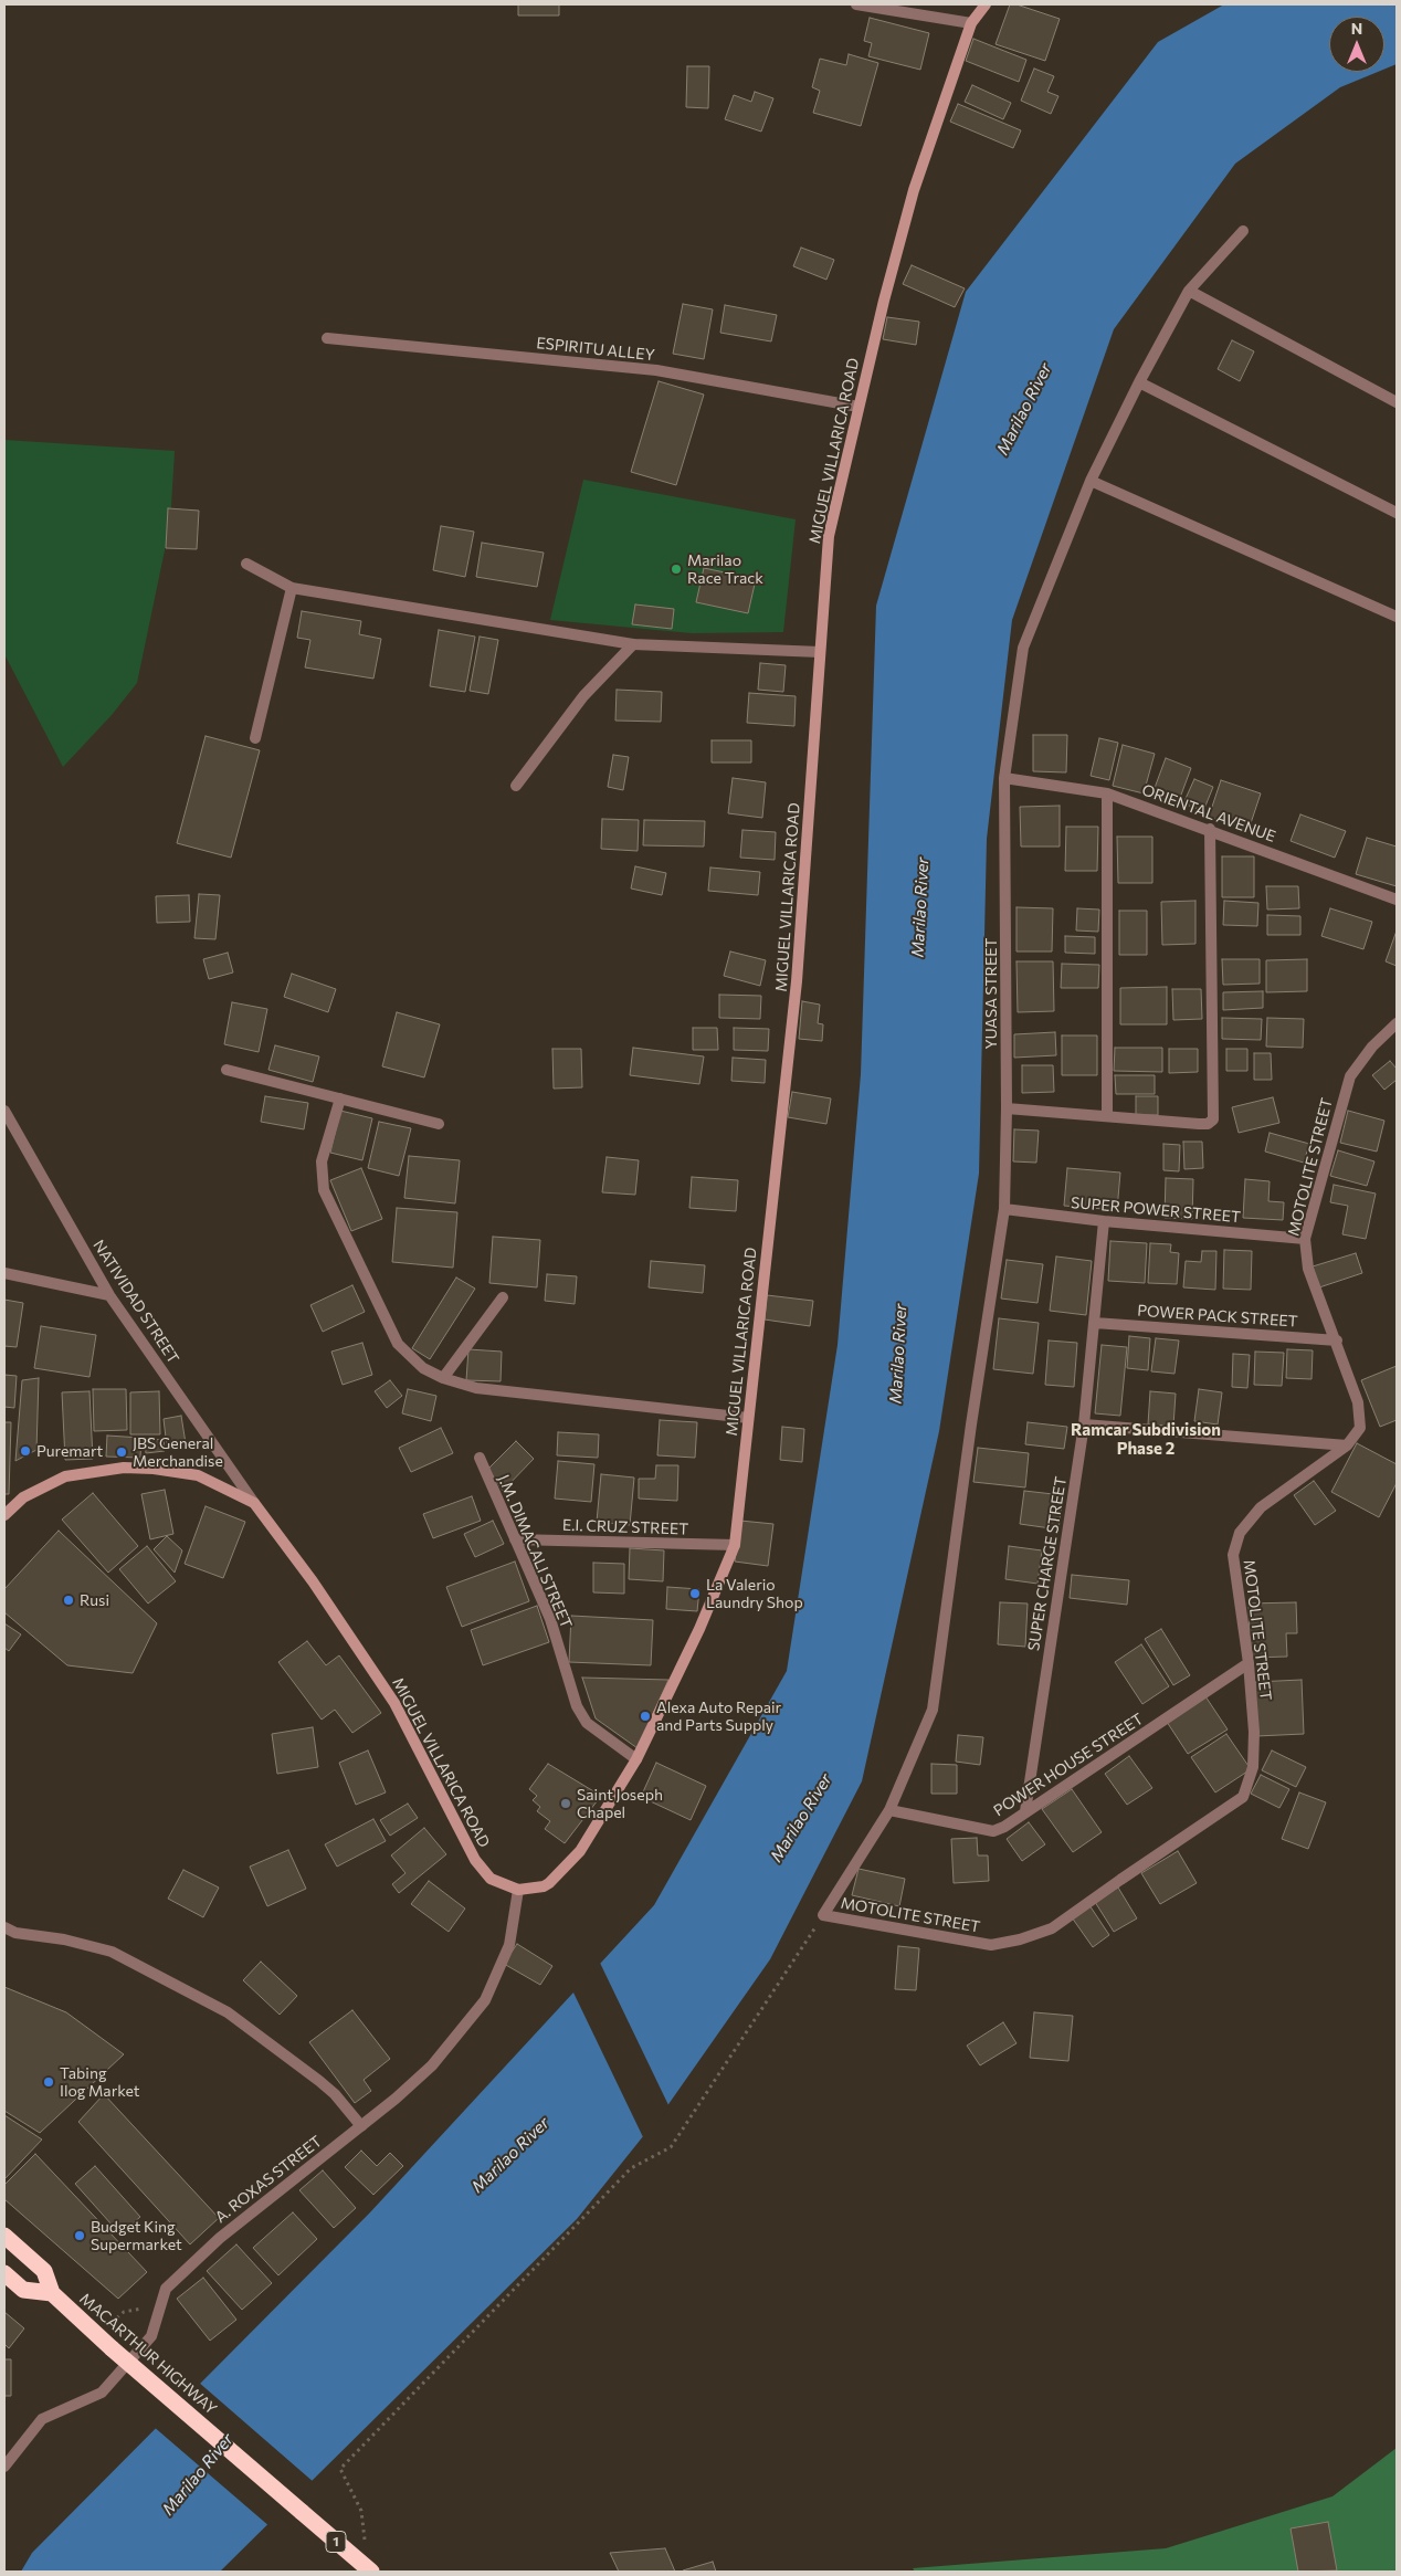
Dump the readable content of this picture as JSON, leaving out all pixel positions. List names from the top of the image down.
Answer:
{
  "streets": {
    "highway": ["MACARTHUR HIGHWAY", "1"],
    "main road": ["MIGUEL VILLARICA ROAD"],
    "street": [
      "ESPIRITU ALLEY",
      "ORIENTAL AVENUE",
      "YUASA STREET",
      "MOTOLITE STREET",
      "SUPER POWER STREET",
      "NATIVIDAD STREET",
      "POWER PACK STREET",
      "E.I. CRUZ STREET",
      "J.M. DIMACALI STREET",
      "SUPER CHARGE STREET",
      "POWER HOUSE STREET",
      "A. ROXAS STREET"
    ]
  },
  "crossings": [
    ["ESPIRITU ALLEY", "MIGUEL VILLARICA ROAD"],
    ["MIGUEL VILLARICA ROAD", "NATIVIDAD STREET"],
    ["MIGUEL VILLARICA ROAD", "E.I. CRUZ STREET"],
    ["MIGUEL VILLARICA ROAD", "J.M. DIMACALI STREET"],
    ["MIGUEL VILLARICA ROAD", "A. ROXAS STREET"],
    ["ORIENTAL AVENUE", "YUASA STREET"],
    ["YUASA STREET", "MOTOLITE STREET"],
    ["YUASA STREET", "SUPER POWER STREET"],
    ["YUASA STREET", "POWER HOUSE STREET"],
    ["MOTOLITE STREET", "SUPER POWER STREET"],
    ["MOTOLITE STREET", "POWER PACK STREET"],
    ["MOTOLITE STREET", "POWER HOUSE STREET"],
    ["SUPER POWER STREET", "SUPER CHARGE STREET"],
    ["POWER PACK STREET", "SUPER CHARGE STREET"],
    ["E.I. CRUZ STREET", "J.M. DIMACALI STREET"],
    ["SUPER CHARGE STREET", "POWER HOUSE STREET"]
  ],
  "districts": ["Ramcar Subdivision Phase 2"],
  "water": ["Marilao River"],
  "places": [
    "Marilao Race Track",
    "Puremart",
    "JBS General Merchandise",
    "La Valerio Laundry Shop",
    "Rusi",
    "Alexa Auto Repair and Parts Supply",
    "Saint Joseph Chapel",
    "Tabing Ilog Market",
    "Budget King Supermarket"
  ],
  "north": "top"
}
